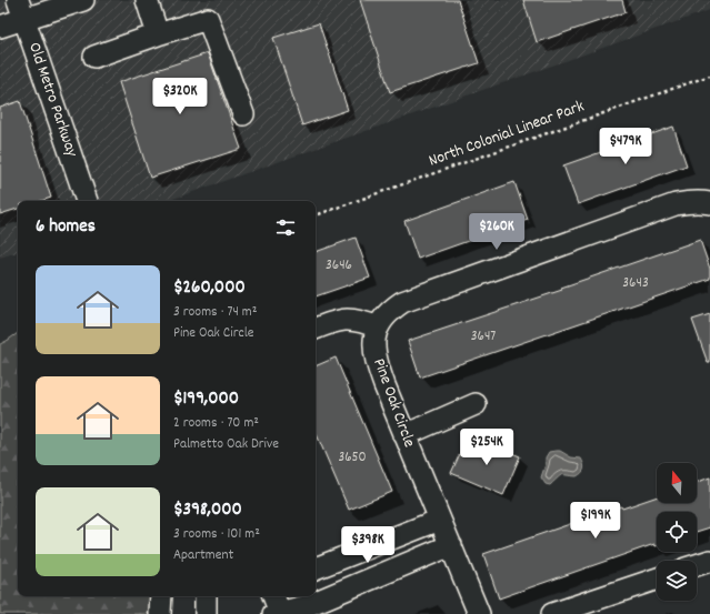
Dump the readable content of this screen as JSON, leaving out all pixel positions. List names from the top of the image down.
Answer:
{
  "streets": {
    "street": ["Old Metro Parkway", "Pine Oak Circle"],
    "path": ["North Colonial Linear Park"]
  },
  "house_numbers": [
    "3646",
    "3643",
    "3647",
    "3650"
  ],
  "north": "top",
  "page": {
    "price": [
      "$320K",
      "$479K",
      "$260K",
      "$254K",
      "$199K",
      "$398K"
    ],
    "heading": "6 homes",
    "list": [
      {
        "name": "$260,000",
        "note": "3 rooms · 74 m² · Pine Oak Circle"
      },
      {
        "name": "$199,000",
        "note": "2 rooms · 70 m² · Palmetto Oak Drive"
      },
      {
        "name": "$398,000",
        "note": "3 rooms · 101 m² · Apartment"
      }
    ]
  }
}
